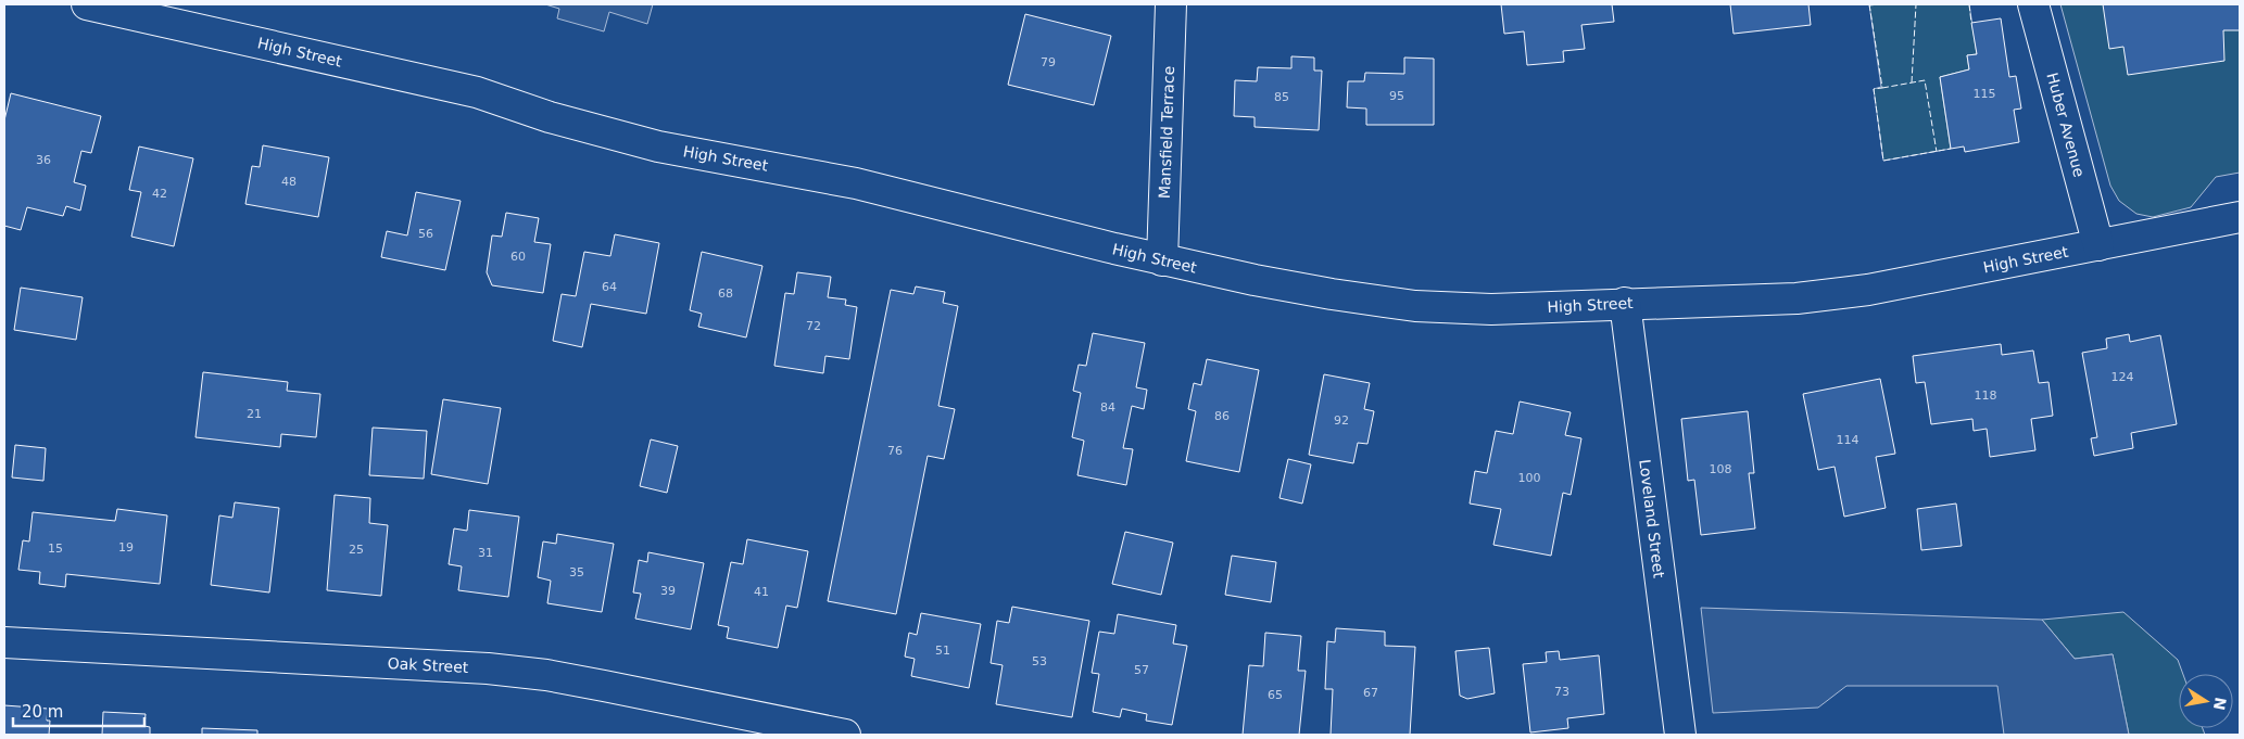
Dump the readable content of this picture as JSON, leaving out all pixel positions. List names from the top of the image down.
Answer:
{
  "streets": {
    "street": [
      "High Street",
      "Huber Avenue",
      "Mansfield Terrace",
      "Loveland Street",
      "Oak Street"
    ]
  },
  "crossings": [
    ["High Street", "Huber Avenue"],
    ["High Street", "Mansfield Terrace"],
    ["High Street", "Loveland Street"]
  ],
  "house_numbers": [
    "79",
    "115",
    "95",
    "85",
    "36",
    "48",
    "42",
    "56",
    "60",
    "64",
    "68",
    "72",
    "124",
    "118",
    "84",
    "21",
    "86",
    "92",
    "114",
    "76",
    "108",
    "100",
    "19",
    "15",
    "25",
    "31",
    "35",
    "39",
    "41",
    "51",
    "53",
    "57",
    "73",
    "67",
    "65"
  ],
  "scale_bar": "20 m",
  "north": "right"
}
